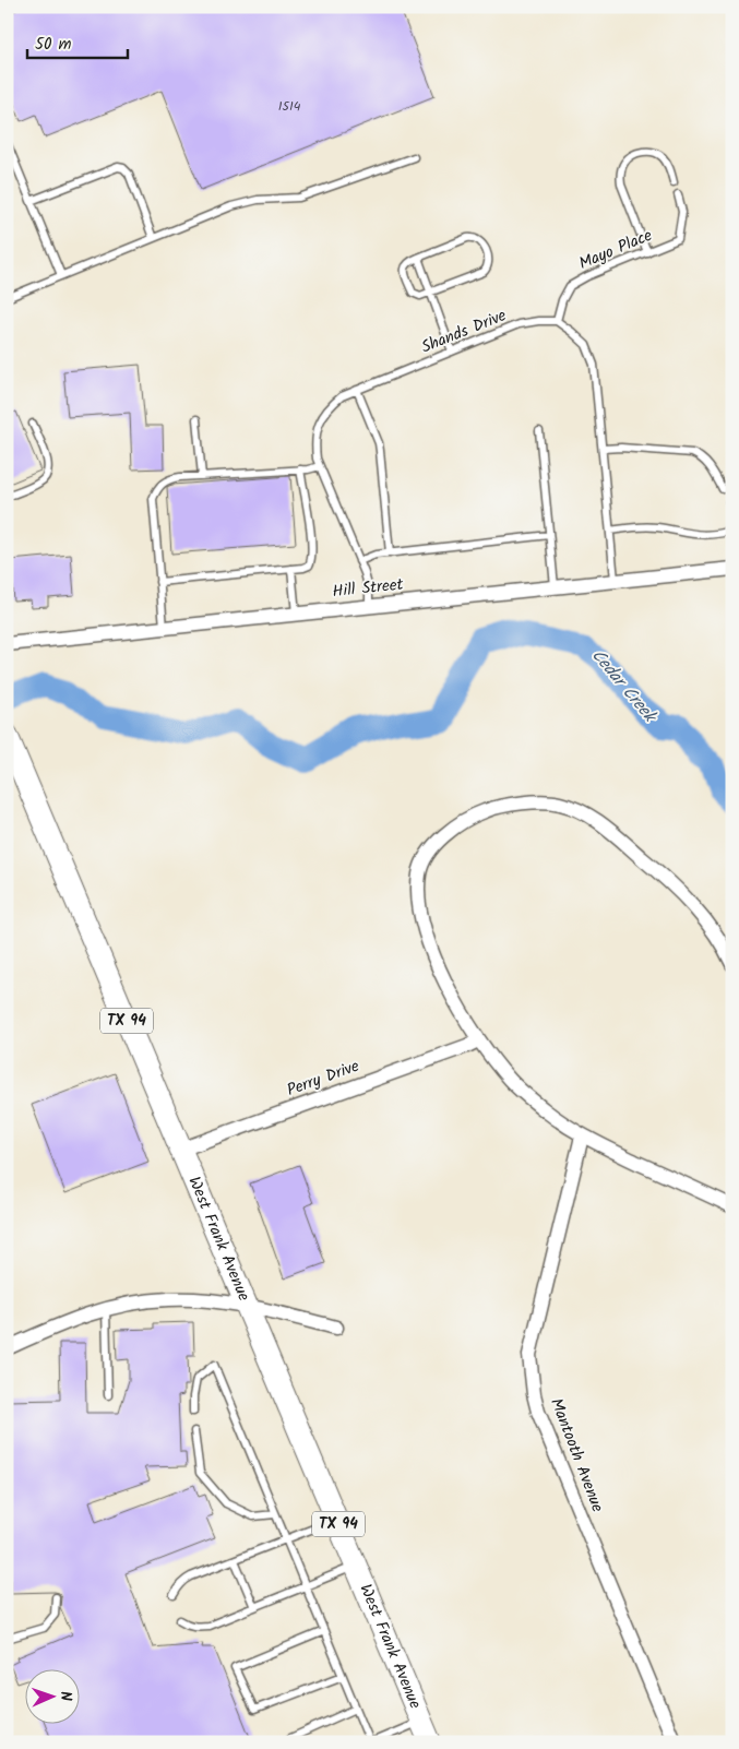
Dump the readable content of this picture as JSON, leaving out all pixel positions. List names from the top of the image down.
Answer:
{
  "streets": {
    "main road": ["TX 94", "West Frank Avenue"],
    "street": ["Hill Street", "Perry Drive", "Mantooth Avenue"],
    "lane": ["Mayo Place", "Shands Drive"]
  },
  "crossings": [
    ["Mayo Place", "Shands Drive"],
    ["Shands Drive", "Hill Street"],
    ["Perry Drive", "West Frank Avenue"]
  ],
  "water": ["Cedar Creek"],
  "house_numbers": ["1514"],
  "scale_bar": "50 m",
  "north": "right"
}
